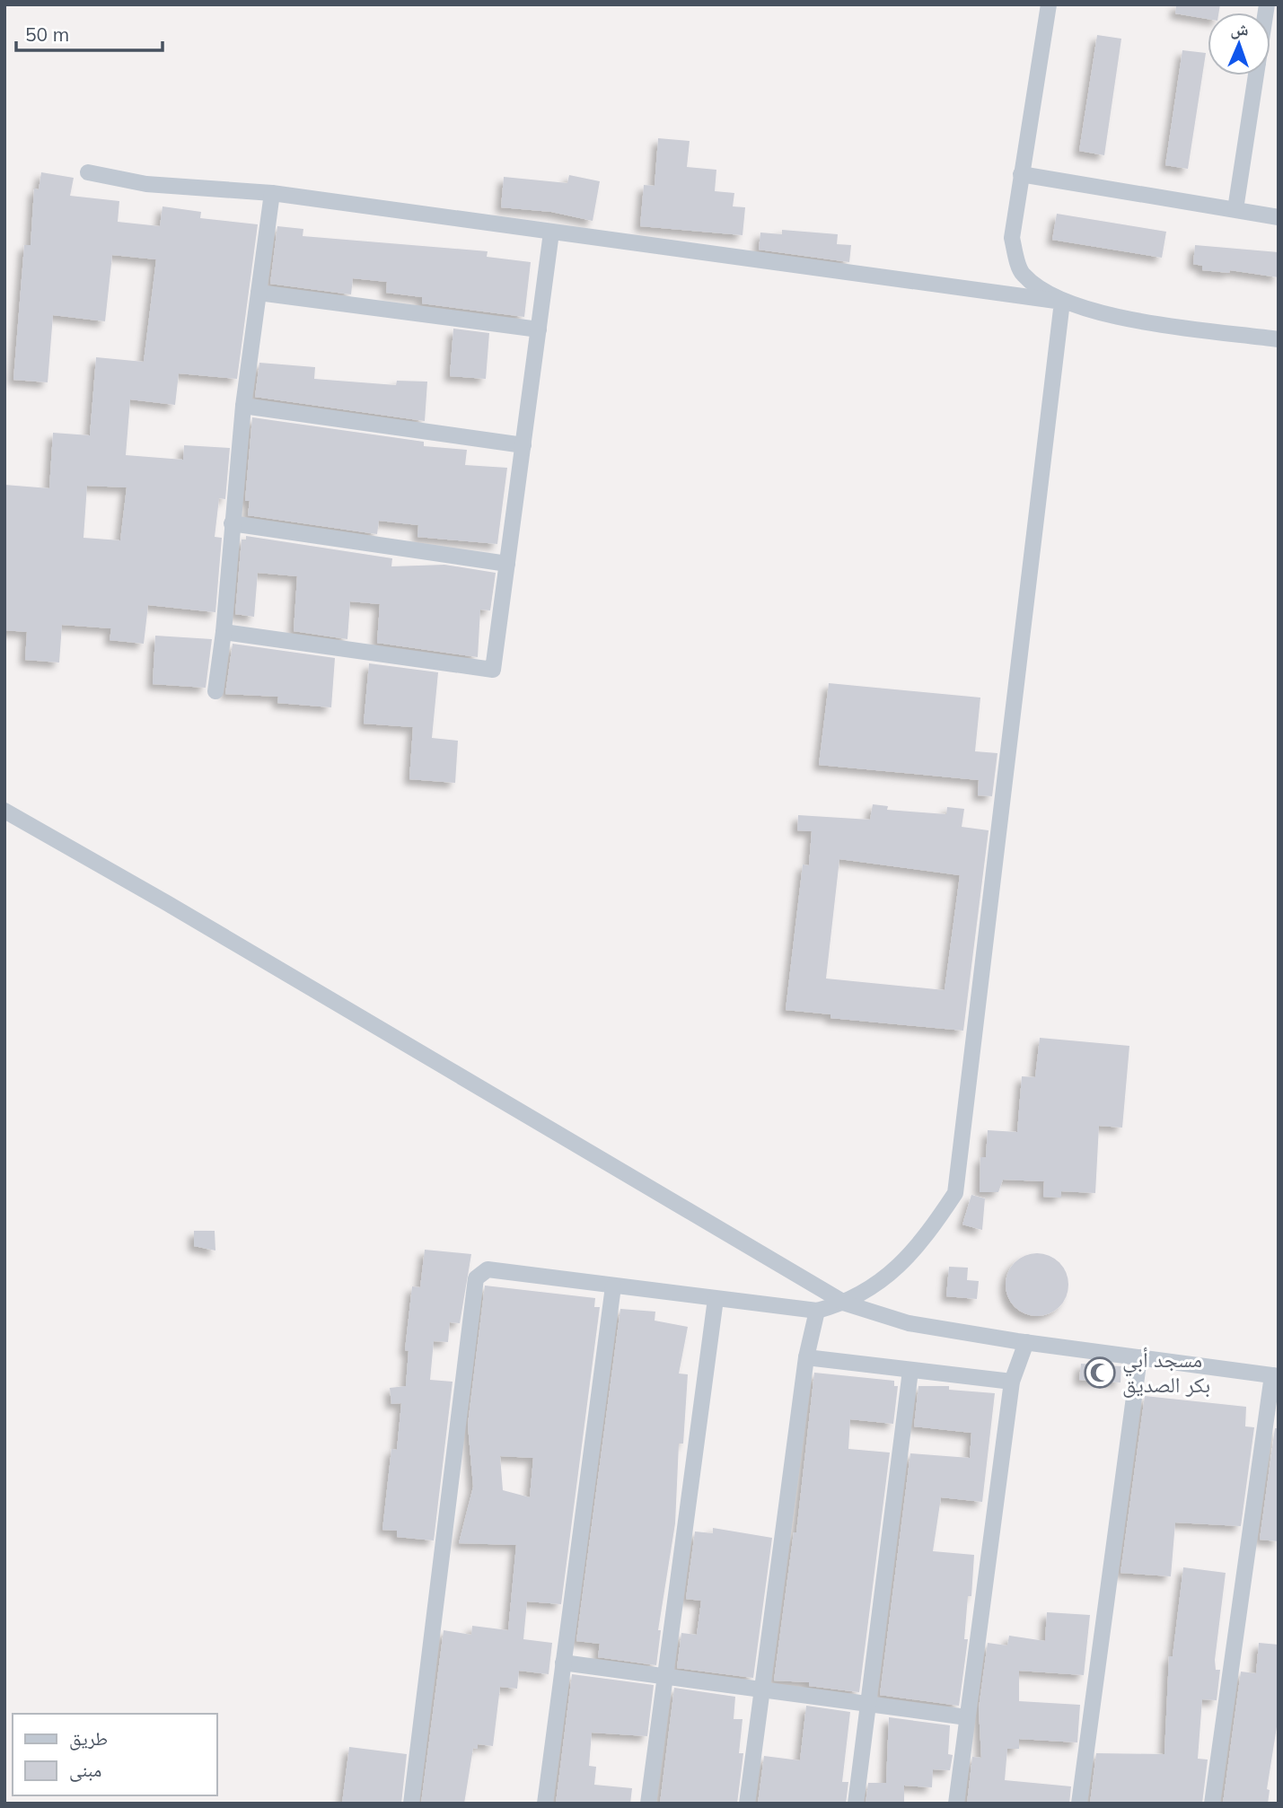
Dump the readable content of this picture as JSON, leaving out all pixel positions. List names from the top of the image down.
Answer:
{
  "places": {
    "mosque": ["مسجد أبي بكر الصديق"]
  },
  "legend": ["طريق", "مبنى"],
  "scale_bar": "50 m",
  "north": "top"
}
